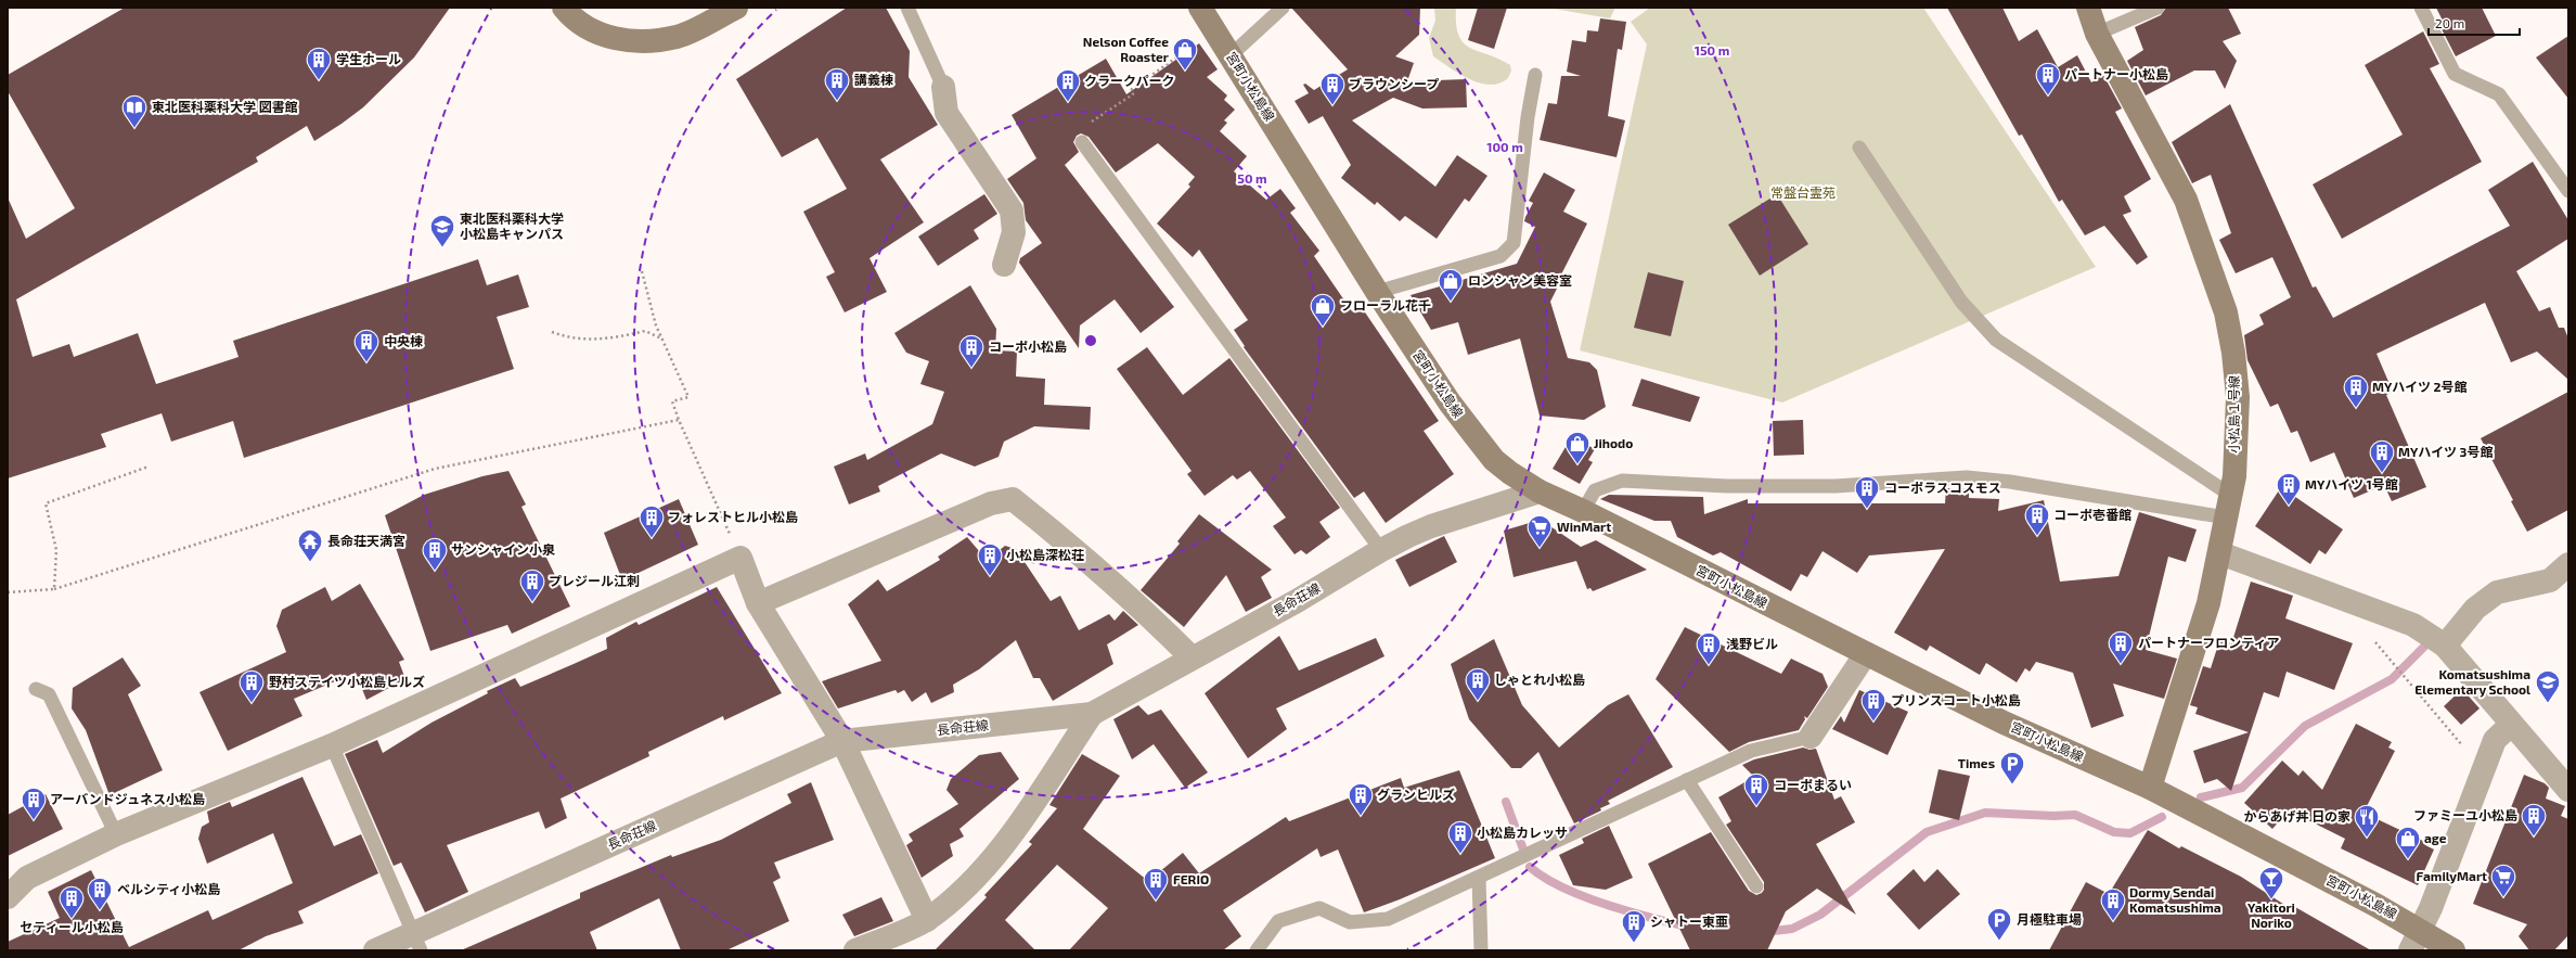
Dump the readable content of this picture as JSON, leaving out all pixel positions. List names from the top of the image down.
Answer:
{
  "streets": {
    "street": ["宮町小松島線", "小松島１号線", "長命荘線"]
  },
  "crossings": [
    ["宮町小松島線", "小松島１号線"],
    ["宮町小松島線", "長命荘線"]
  ],
  "parks": ["常盤台霊苑"],
  "places": {
    "shop": [
      "Nelson Coffee Roaster",
      "ロンシャン美容室",
      "フローラル花千",
      "Jihodo",
      "age"
    ],
    "building": [
      "学生ホール",
      "パートナー小松島",
      "講義棟",
      "クラークパーク",
      "ブラウンシープ",
      "中央棟",
      "コーポ小松島",
      "MYハイツ 2号館",
      "MYハイツ 3号館",
      "MYハイツ 1号館",
      "コーポラスコスモス",
      "コーポ壱番館",
      "フォレストヒル小松島",
      "サンシャイン小泉",
      "小松島深松荘",
      "プレジール江刺",
      "パートナーフロンティア",
      "浅野ビル",
      "しゃとれ小松島",
      "野村ステイツ小松島ヒルズ",
      "プリンスコート小松島",
      "コーポまるい",
      "グランヒルズ",
      "アーバンドジュネス小松島",
      "ファミーユ小松島",
      "小松島カレッサ",
      "FERIO",
      "ベルシティ小松島",
      "セティール小松島",
      "Dormy Sendai Komatsushima",
      "シャトー東亜"
    ],
    "library": ["東北医科薬科大学 図書館"],
    "school or university": ["東北医科薬科大学 小松島キャンパス", "Komatsushima Elementary School"],
    "supermarket": ["WinMart", "FamilyMart"],
    "temple": ["長命荘天満宮"],
    "parking": ["Times", "月極駐車場"],
    "restaurant": ["からあげ丼 日の家"],
    "bar": ["Yakitori Noriko"]
  },
  "scale_bar": "20 m",
  "rings": ["150 m", "100 m", "50 m"]
}
